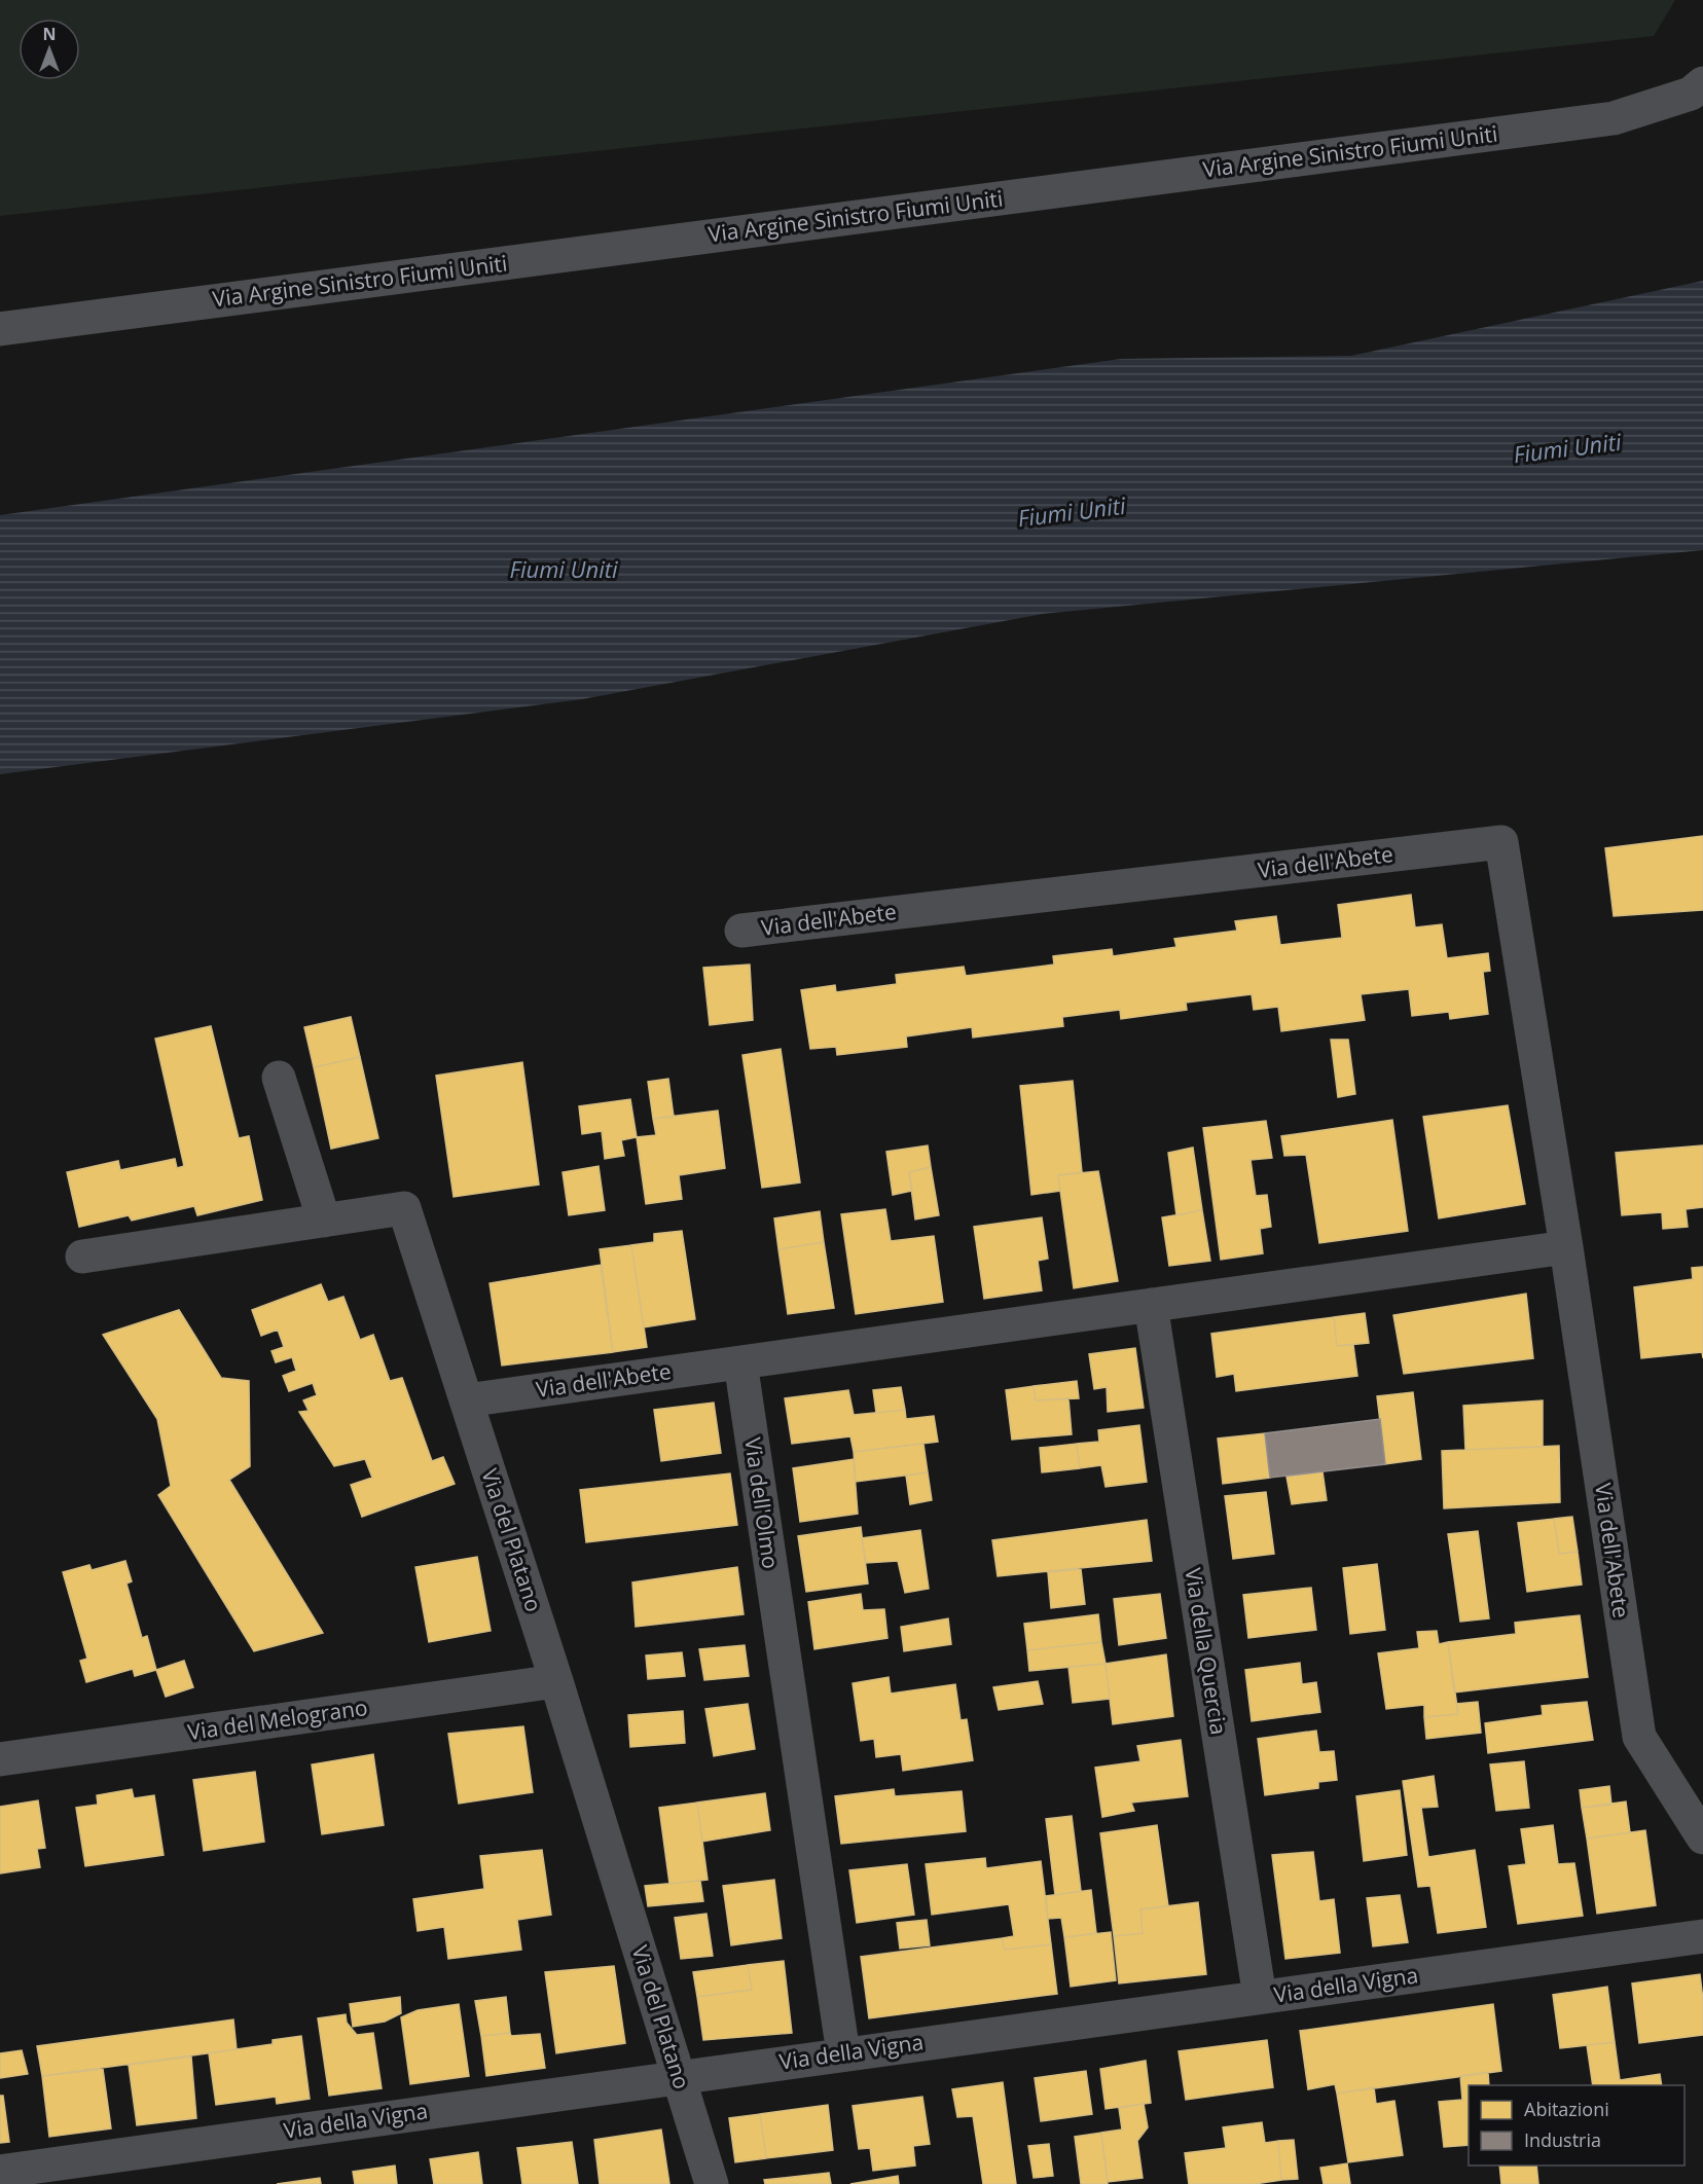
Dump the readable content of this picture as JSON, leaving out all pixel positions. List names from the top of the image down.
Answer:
{
  "streets": {
    "street": [
      "Via Argine Sinistro Fiumi Uniti",
      "Via dell'Abete",
      "Via dell'Olmo",
      "Via del Platano",
      "Via della Quercia",
      "Via del Melograno",
      "Via della Vigna"
    ]
  },
  "crossings": [
    ["Via dell'Abete", "Via dell'Olmo"],
    ["Via dell'Abete", "Via del Platano"],
    ["Via dell'Olmo", "Via della Vigna"],
    ["Via del Platano", "Via del Melograno"],
    ["Via del Platano", "Via della Vigna"],
    ["Via della Quercia", "Via della Vigna"]
  ],
  "water": ["Fiumi Uniti"],
  "legend": ["Abitazioni", "Industria"],
  "north": "top"
}
